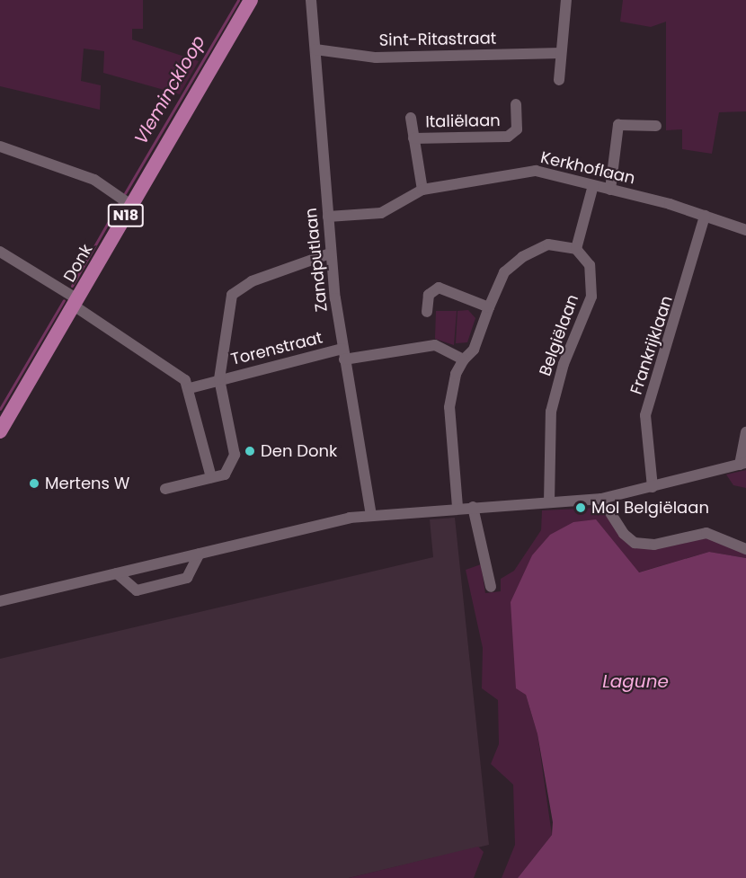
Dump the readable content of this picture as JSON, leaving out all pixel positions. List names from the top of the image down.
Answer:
{
  "streets": {
    "main road": ["N18", "Donk"],
    "street": [
      "Sint-Ritastraat",
      "Italiëlaan",
      "Kerkhoflaan",
      "Zandputlaan",
      "Belgiëlaan",
      "Frankrijklaan",
      "Torenstraat"
    ]
  },
  "crossings": [
    ["Sint-Ritastraat", "Zandputlaan"],
    ["Italiëlaan", "Kerkhoflaan"],
    ["Kerkhoflaan", "Zandputlaan"],
    ["Kerkhoflaan", "Frankrijklaan"],
    ["Zandputlaan", "Torenstraat"]
  ],
  "water": ["Vleminckloop", "Lagune"],
  "places": ["Den Donk", "Mertens W", "Mol Belgiëlaan"]
}
